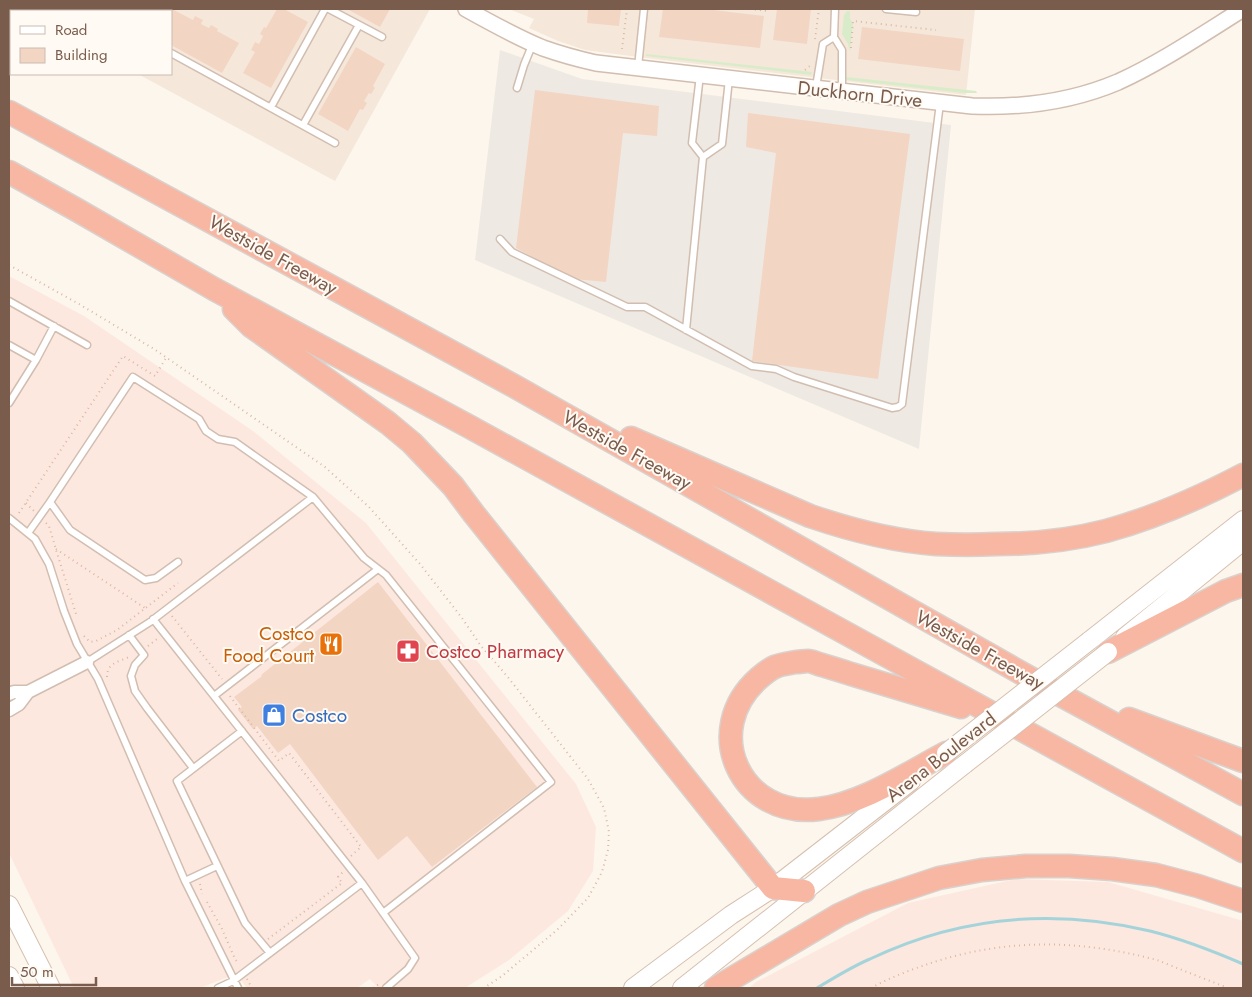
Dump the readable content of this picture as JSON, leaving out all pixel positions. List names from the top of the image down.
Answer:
{
  "streets": {
    "highway": ["Westside Freeway"],
    "main road": ["Arena Boulevard"],
    "street": ["Duckhorn Drive"]
  },
  "places": {
    "restaurant": ["Costco Food Court"],
    "pharmacy": ["Costco Pharmacy"],
    "shop": ["Costco"]
  },
  "legend": ["Road", "Building"],
  "scale_bar": "50 m"
}
